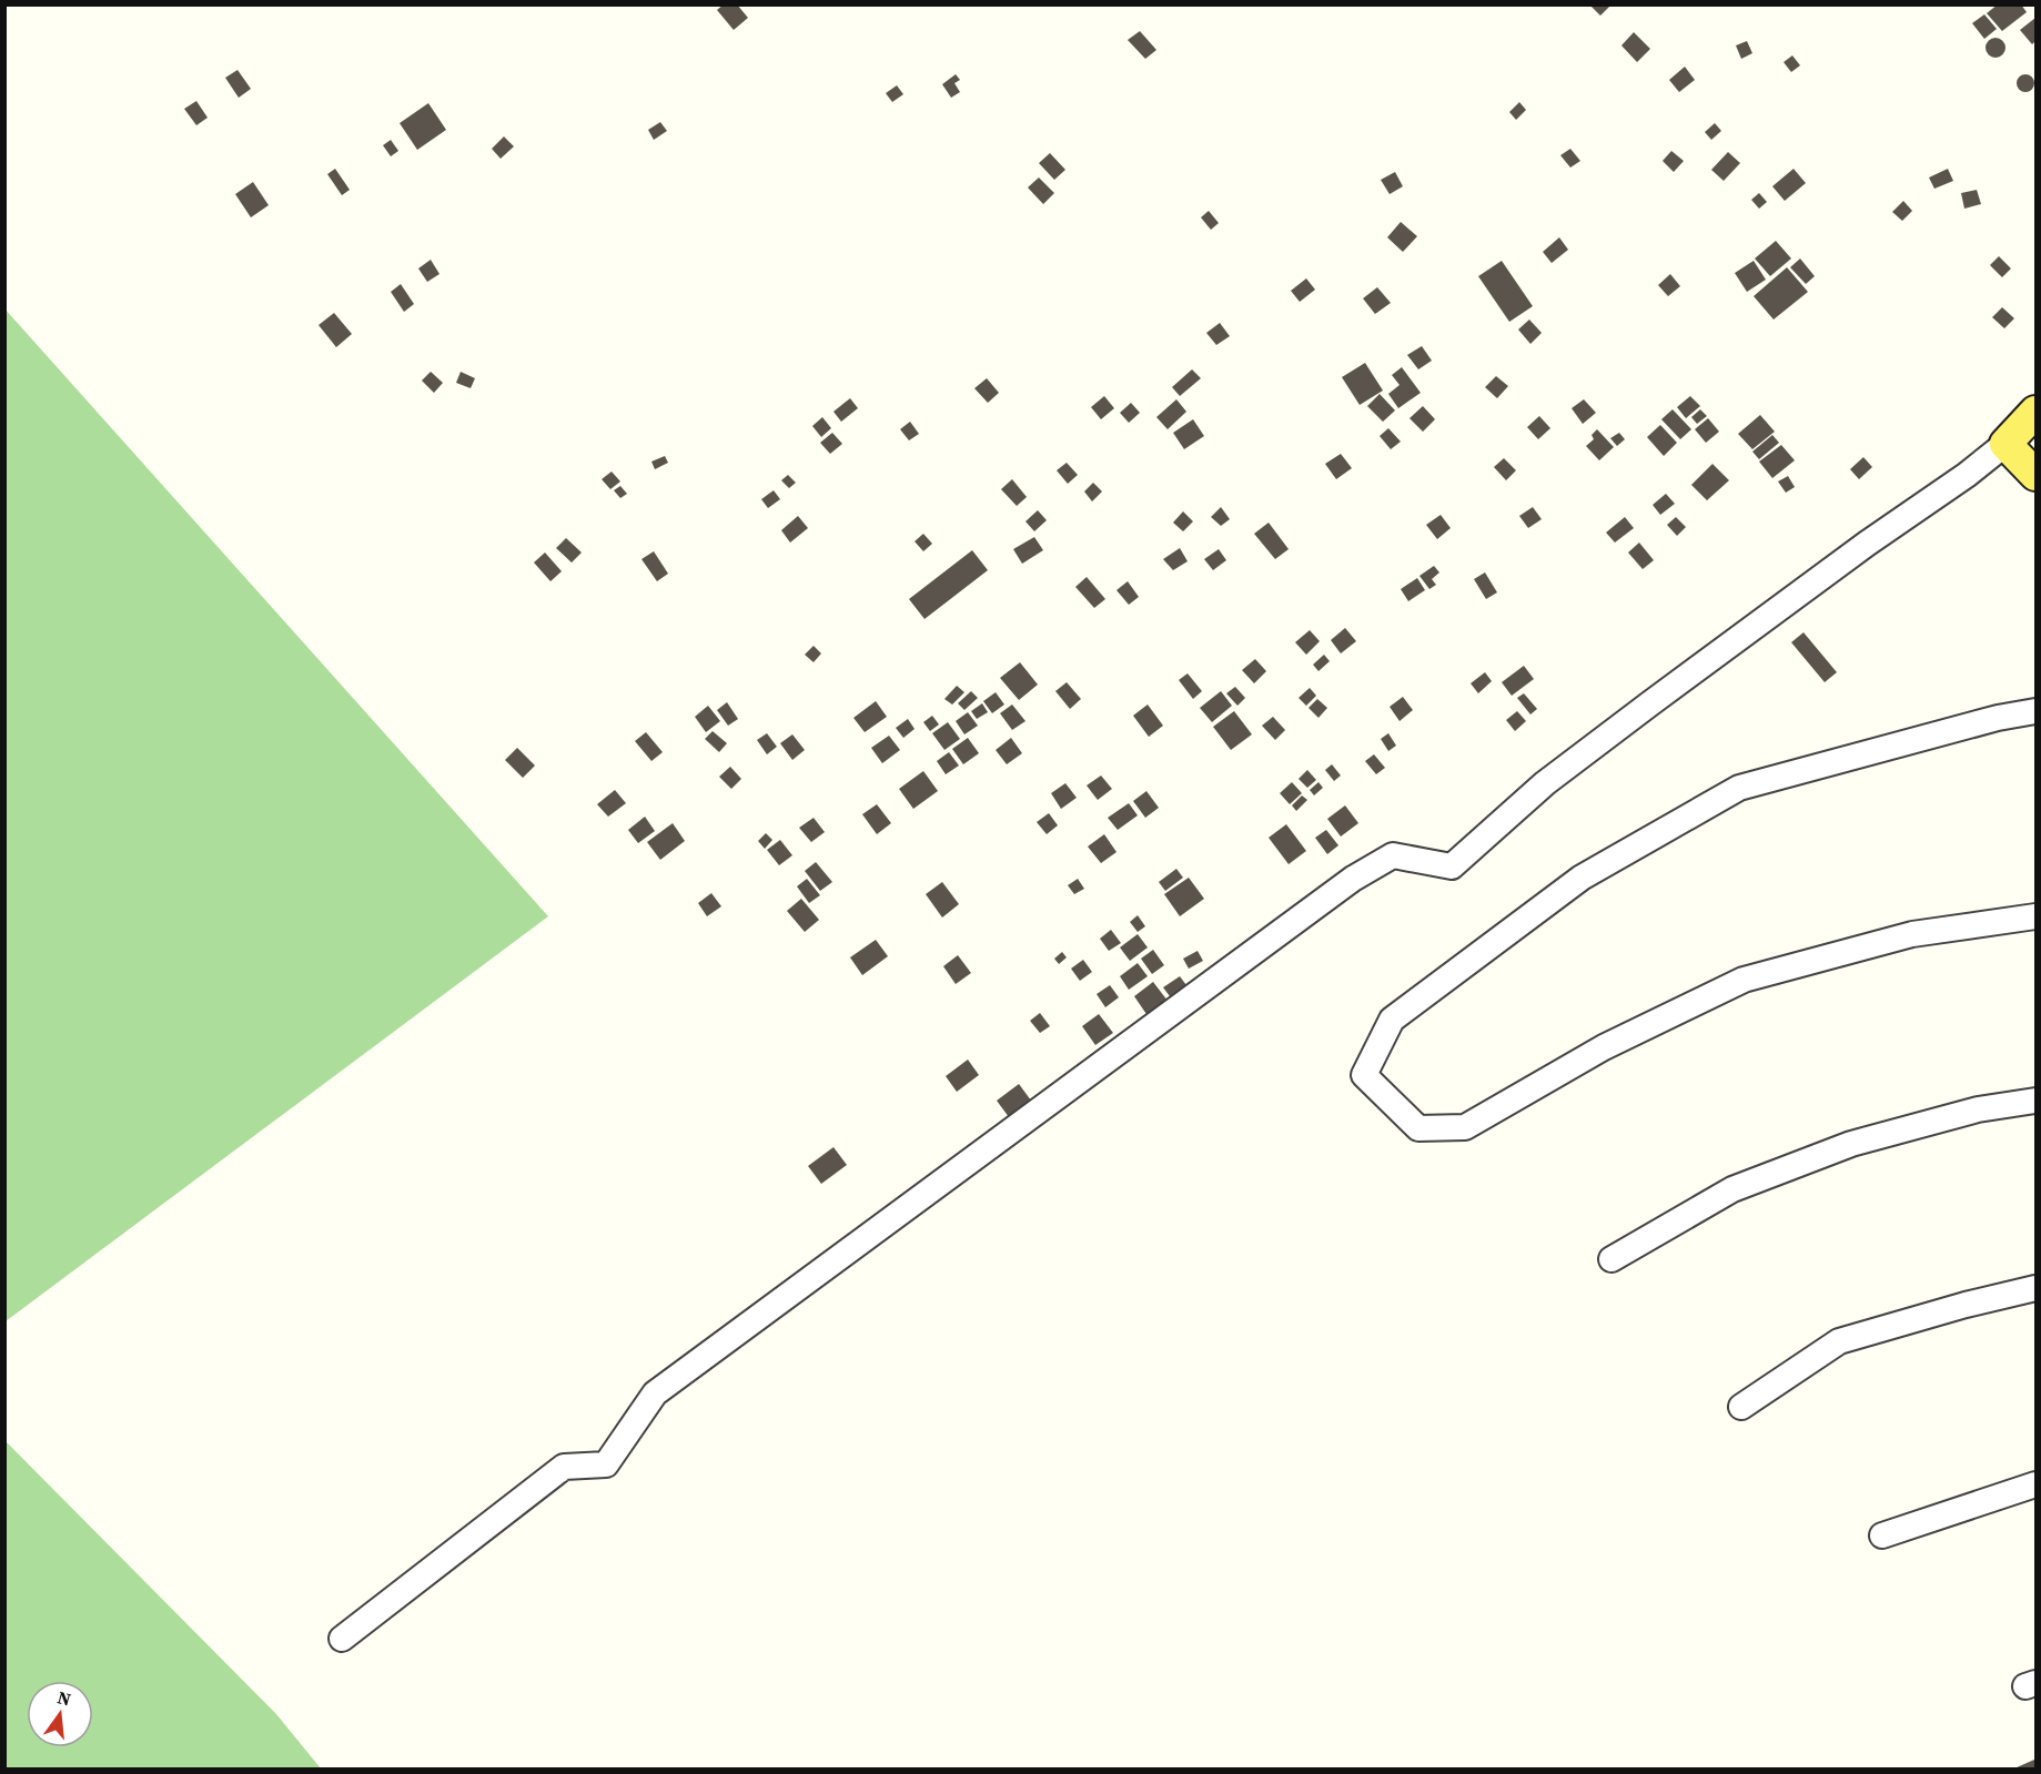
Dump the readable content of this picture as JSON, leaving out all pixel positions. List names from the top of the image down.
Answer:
{
  "north": "top"
}
